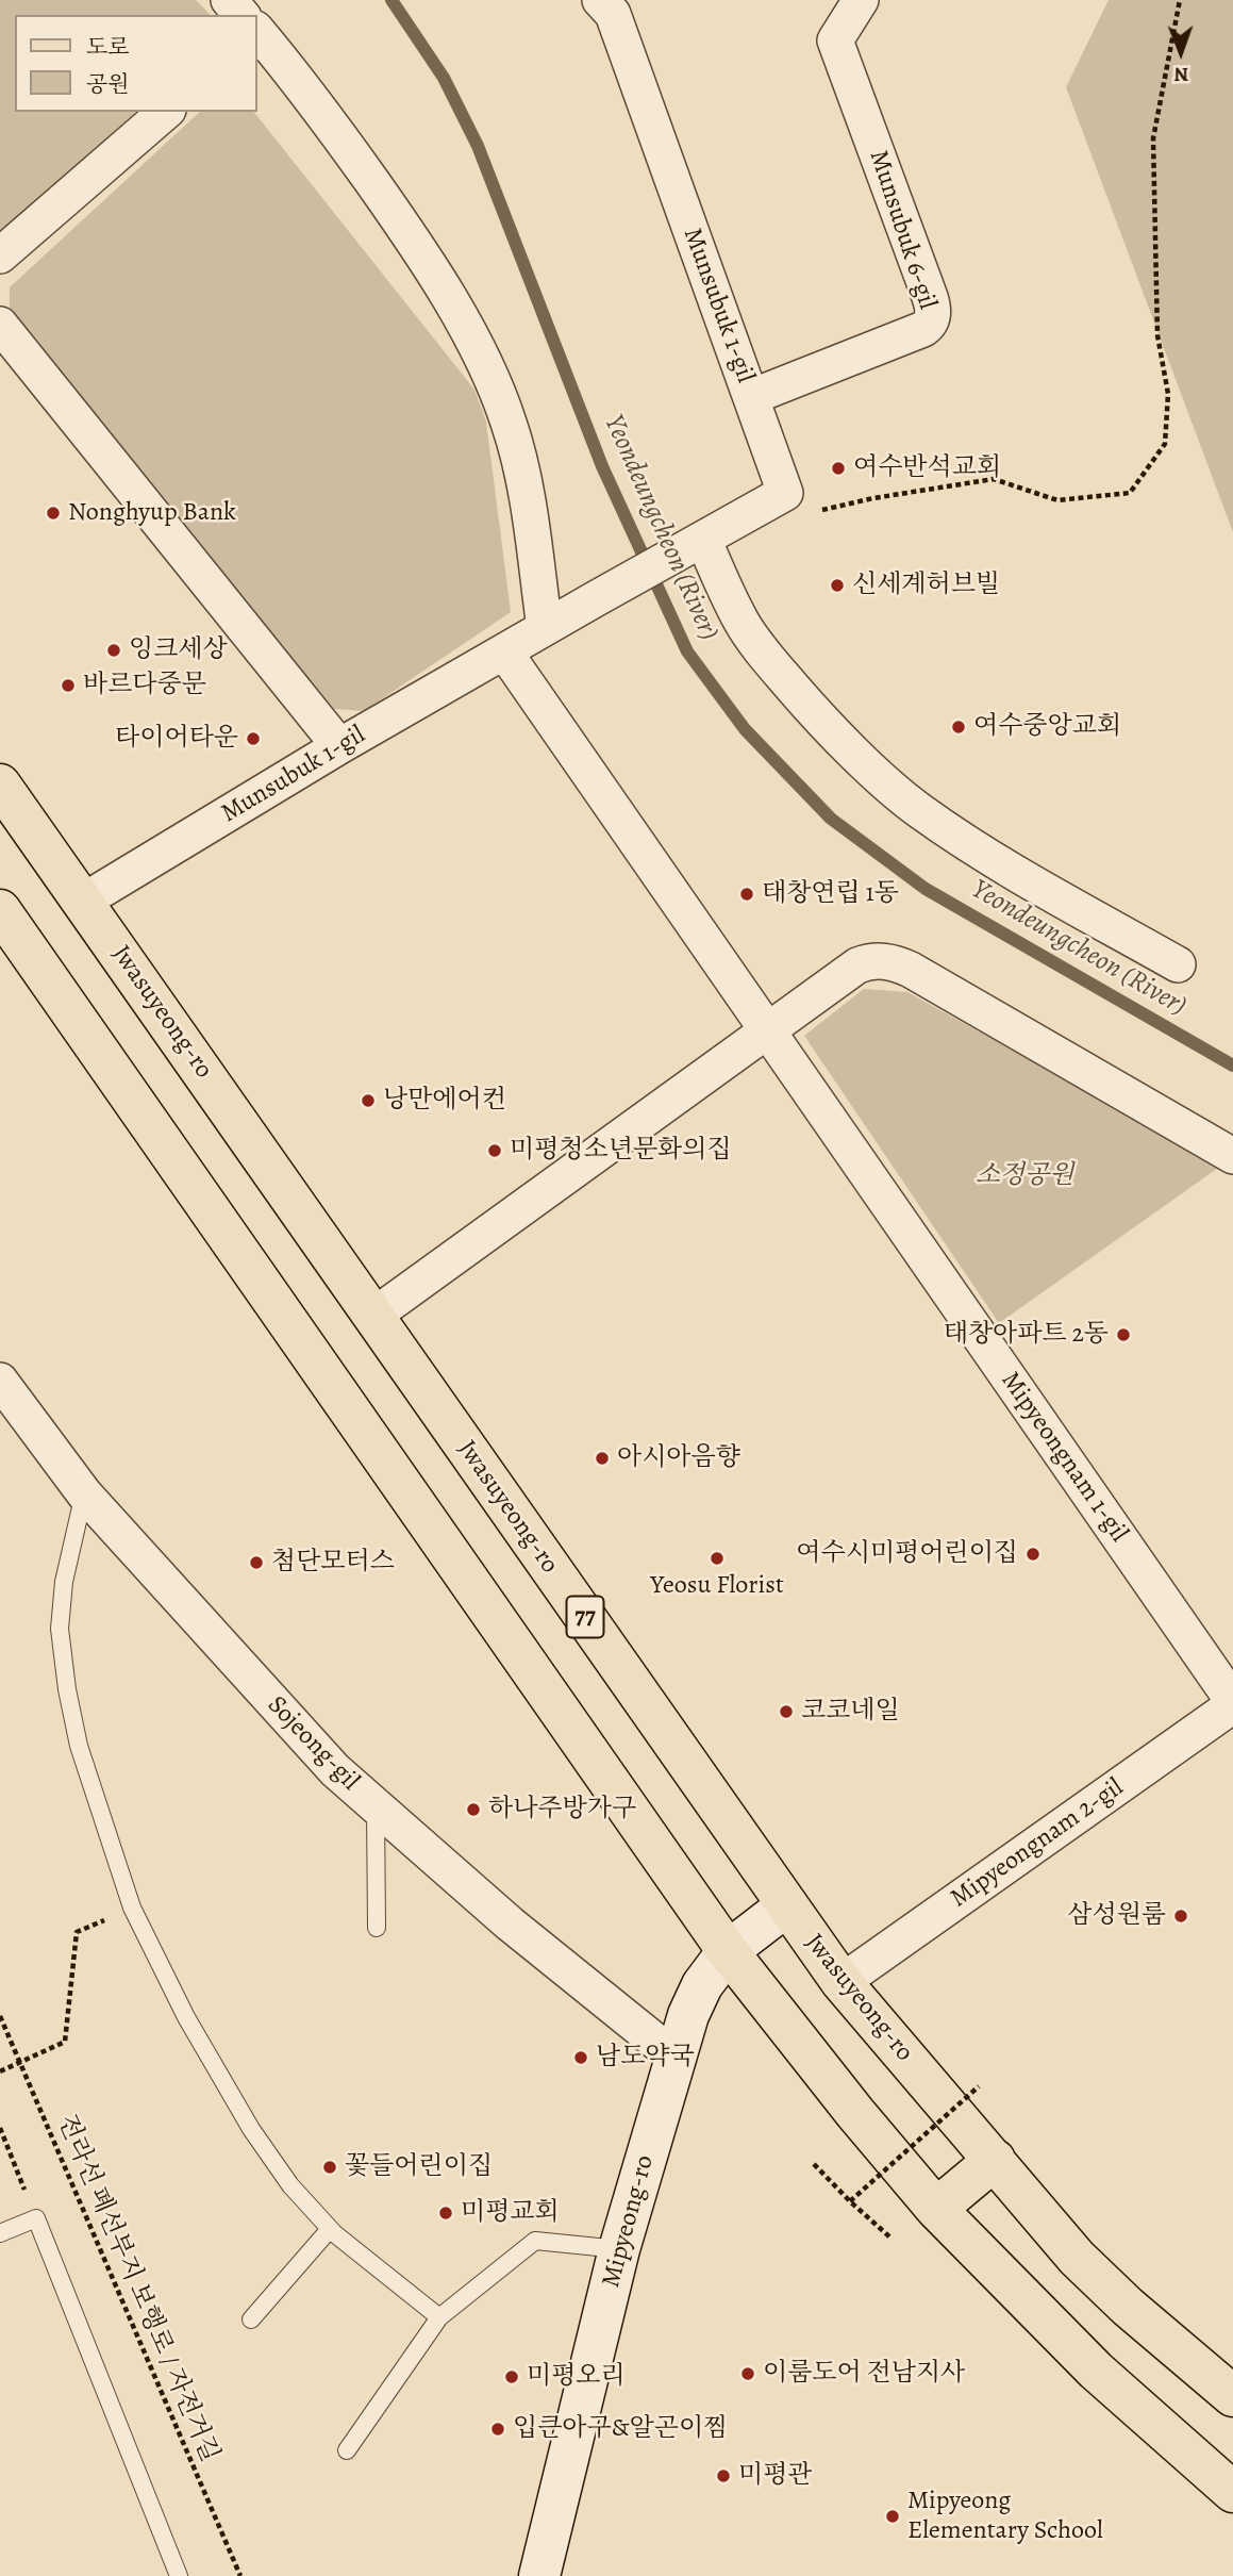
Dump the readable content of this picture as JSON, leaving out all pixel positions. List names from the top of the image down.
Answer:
{
  "streets": {
    "main road": ["Jwasuyeong-ro", "77"],
    "street": [
      "Munsubuk 6-gil",
      "Munsubuk 1-gil",
      "Mipyeongnam 1-gil",
      "Sojeong-gil",
      "Mipyeongnam 2-gil",
      "Mipyeong-ro"
    ],
    "path": ["전라선 폐선부지 보행로 / 자전거길"]
  },
  "crossings": [
    ["Munsubuk 6-gil", "Munsubuk 1-gil"],
    ["Munsubuk 1-gil", "Jwasuyeong-ro"],
    ["Jwasuyeong-ro", "Mipyeongnam 2-gil"],
    ["Jwasuyeong-ro", "Mipyeong-ro"],
    ["Mipyeongnam 1-gil", "Mipyeongnam 2-gil"],
    ["Sojeong-gil", "Mipyeong-ro"]
  ],
  "water": ["Yeondeungcheon (River)"],
  "parks": ["소정공원"],
  "places": [
    "여수반석교회",
    "Nonghyup Bank",
    "신세계허브빌",
    "잉크세상",
    "바르다중문",
    "여수중앙교회",
    "타이어타운",
    "태창연립 1동",
    "낭만에어컨",
    "미평청소년문화의집",
    "태창아파트 2동",
    "아시아음향",
    "여수시미평어린이집",
    "Yeosu Florist",
    "첨단모터스",
    "코코네일",
    "하나주방가구",
    "삼성원룸",
    "남도약국",
    "꽃들어린이집",
    "미평교회",
    "이룸도어 전남지사",
    "미평오리",
    "입큰아구&알곤이찜",
    "미평관",
    "Mipyeong Elementary School"
  ],
  "legend": ["도로", "공원"],
  "north": "bottom"
}
